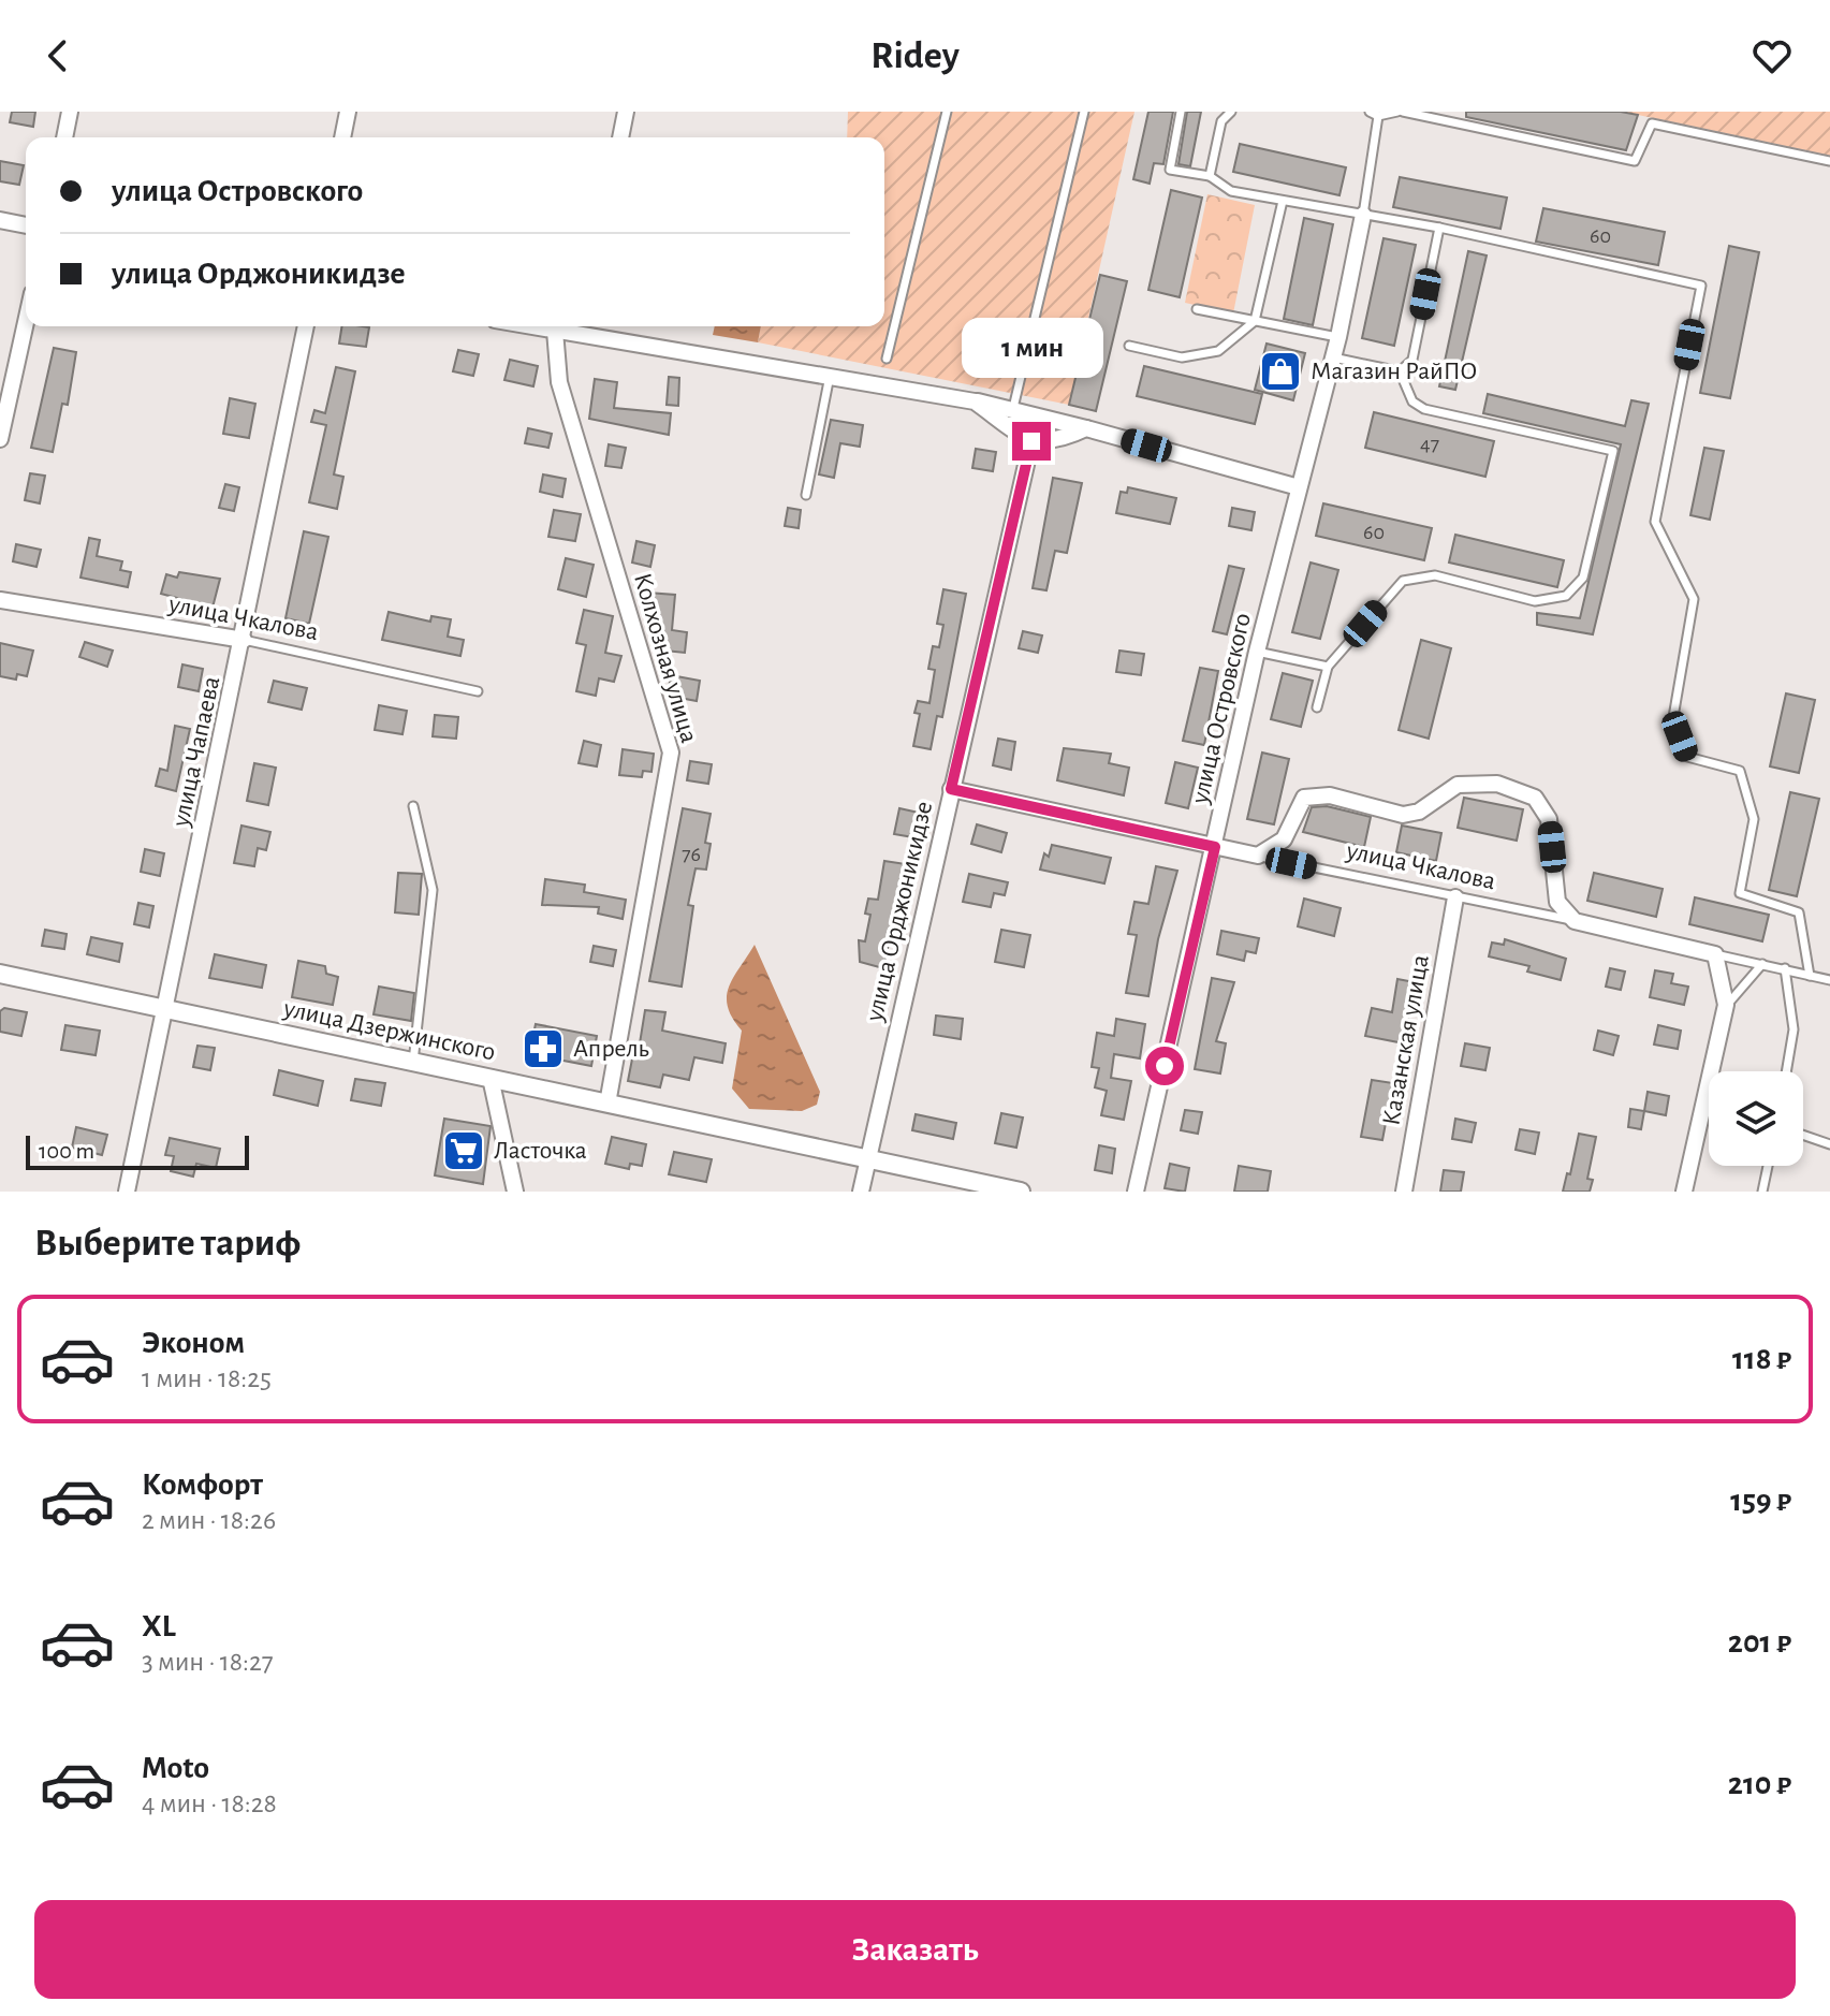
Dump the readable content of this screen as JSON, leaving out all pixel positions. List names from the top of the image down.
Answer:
{
  "streets": {
    "street": [
      "улица Чкалова",
      "Колхозная улица",
      "улица Островского",
      "улица Чапаева",
      "улица Орджоникидзе",
      "улица Дзержинского",
      "Казанская улица"
    ]
  },
  "crossings": [
    ["улица Чкалова", "улица Островского"],
    ["улица Чкалова", "улица Чапаева"],
    ["улица Чкалова", "улица Орджоникидзе"],
    ["улица Чкалова", "Казанская улица"],
    ["Колхозная улица", "улица Дзержинского"],
    ["улица Чапаева", "улица Дзержинского"],
    ["улица Орджоникидзе", "улица Дзержинского"]
  ],
  "places": {
    "shop": ["Магазин РайПО"],
    "pharmacy": ["Апрель"],
    "supermarket": ["Ласточка"]
  },
  "house_numbers": [
    "60",
    "47",
    "60",
    "76"
  ],
  "scale_bar": "100 m",
  "page": {
    "header": "Ridey",
    "banner": ["улица Островского", "улица Орджоникидзе"],
    "bubble": "1 мин",
    "scale": "100 m",
    "heading": "Выберите тариф",
    "list": [
      {
        "name": "Эконом",
        "note": "1 мин · 18:25",
        "value": "118 ₽"
      },
      {
        "name": "Комфорт",
        "note": "2 мин · 18:26",
        "value": "159 ₽"
      },
      {
        "name": "XL",
        "note": "3 мин · 18:27",
        "value": "201 ₽"
      },
      {
        "name": "Moto",
        "note": "4 мин · 18:28",
        "value": "210 ₽"
      }
    ],
    "buttons": "Заказать"
  }
}
